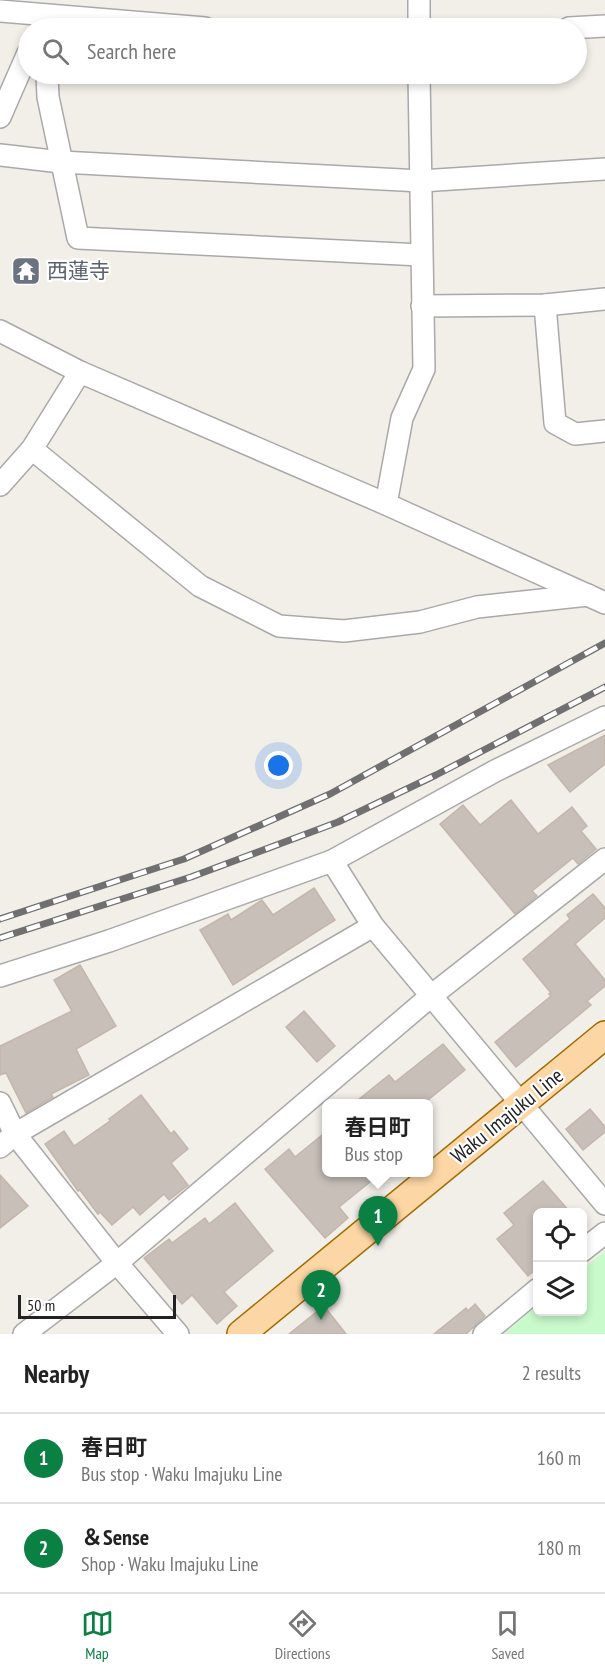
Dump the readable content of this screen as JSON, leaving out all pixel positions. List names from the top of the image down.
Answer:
{
  "streets": {
    "main road": ["Waku Imajuku Line"]
  },
  "places": {
    "temple": ["西蓮寺"]
  },
  "scale_bar": "50 m",
  "page": {
    "search": "Search here",
    "popup": ["春日町", "Bus stop"],
    "pins": ["1", "2"],
    "scale": "50 m",
    "heading": ["Nearby", "2 results"],
    "list": [
      {
        "mark": "1",
        "name": "春日町",
        "note": "Bus stop · Waku Imajuku Line",
        "value": "160 m"
      },
      {
        "mark": "2",
        "name": "＆Sense",
        "note": "Shop · Waku Imajuku Line",
        "value": "180 m"
      }
    ],
    "nav": ["Map", "Directions", "Saved"]
  }
}
